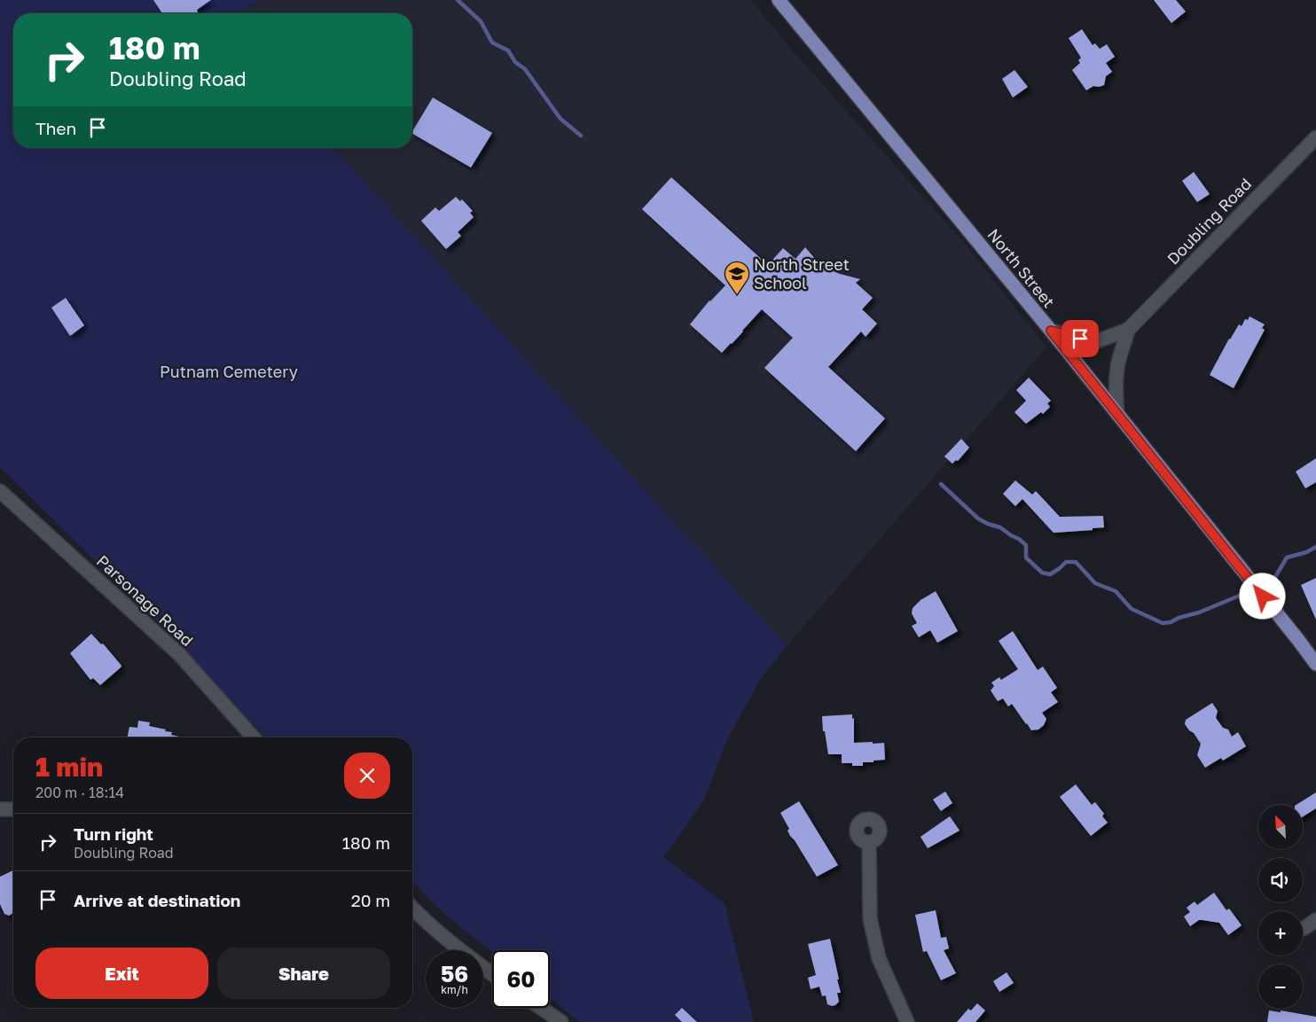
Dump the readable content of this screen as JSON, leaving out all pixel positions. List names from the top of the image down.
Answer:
{
  "streets": {
    "main road": ["North Street"],
    "street": ["Doubling Road", "Parsonage Road"]
  },
  "crossings": [
    ["Doubling Road", "North Street"]
  ],
  "parks": ["Putnam Cemetery"],
  "places": {
    "school or university": ["North Street School"]
  },
  "north": "top left",
  "page": {
    "turn": ["180 m", "Doubling Road"],
    "then": "Then",
    "heading": ["1 min", "200 m · 18:14"],
    "map_buttons": ["+", "−"],
    "list": [
      {
        "name": "Turn right",
        "note": "Doubling Road",
        "value": "180 m"
      },
      {
        "name": "Arrive at destination",
        "value": "20 m"
      }
    ],
    "buttons": ["Exit", "Share"],
    "speed": "56 km/h",
    "limit": "60"
  }
}
